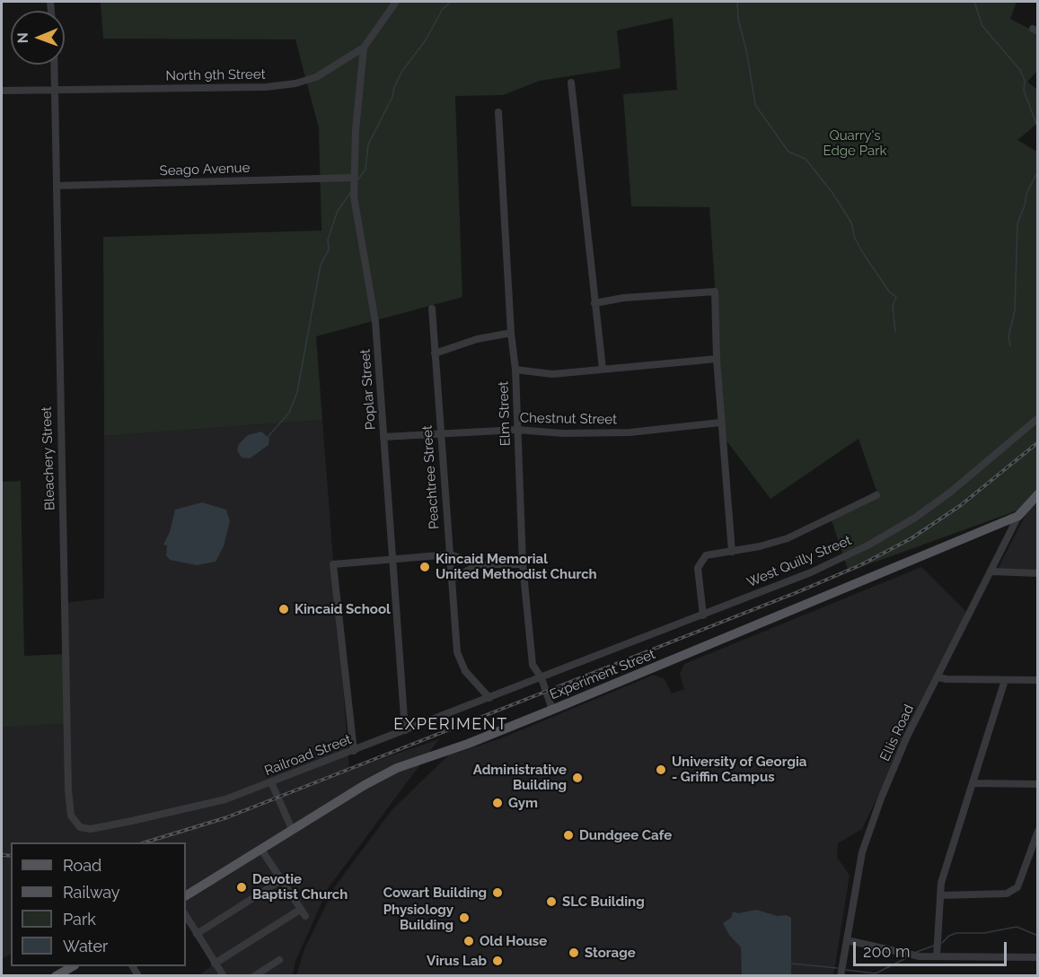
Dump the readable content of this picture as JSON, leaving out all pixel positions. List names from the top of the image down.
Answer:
{
  "streets": {
    "main road": ["Experiment Street"],
    "street": [
      "North 9th Street",
      "Seago Avenue",
      "Poplar Street",
      "Elm Street",
      "Chestnut Street",
      "Bleachery Street",
      "Peachtree Street",
      "West Quilly Street",
      "Ellis Road",
      "Railroad Street"
    ]
  },
  "crossings": [
    ["North 9th Street", "Poplar Street"],
    ["North 9th Street", "Bleachery Street"],
    ["Seago Avenue", "Poplar Street"],
    ["Seago Avenue", "Bleachery Street"],
    ["Poplar Street", "Chestnut Street"],
    ["Poplar Street", "Railroad Street"],
    ["Elm Street", "Chestnut Street"],
    ["Elm Street", "West Quilly Street"],
    ["Elm Street", "Experiment Street"],
    ["Elm Street", "Railroad Street"],
    ["Chestnut Street", "Peachtree Street"],
    ["Bleachery Street", "Railroad Street"],
    ["Peachtree Street", "Railroad Street"],
    ["West Quilly Street", "Railroad Street"],
    ["Experiment Street", "Ellis Road"]
  ],
  "districts": ["EXPERIMENT"],
  "parks": ["Quarry's Edge Park"],
  "places": [
    "Kincaid Memorial United Methodist Church",
    "Kincaid School",
    "University of Georgia - Griffin Campus",
    "Administrative Building",
    "Gym",
    "Dundgee Cafe",
    "Devotie Baptist Church",
    "Cowart Building",
    "SLC Building",
    "Physiology Building",
    "Old House",
    "Storage",
    "Virus Lab"
  ],
  "legend": [
    "Road",
    "Railway",
    "Park",
    "Water"
  ],
  "scale_bar": "200 m",
  "north": "left"
}
